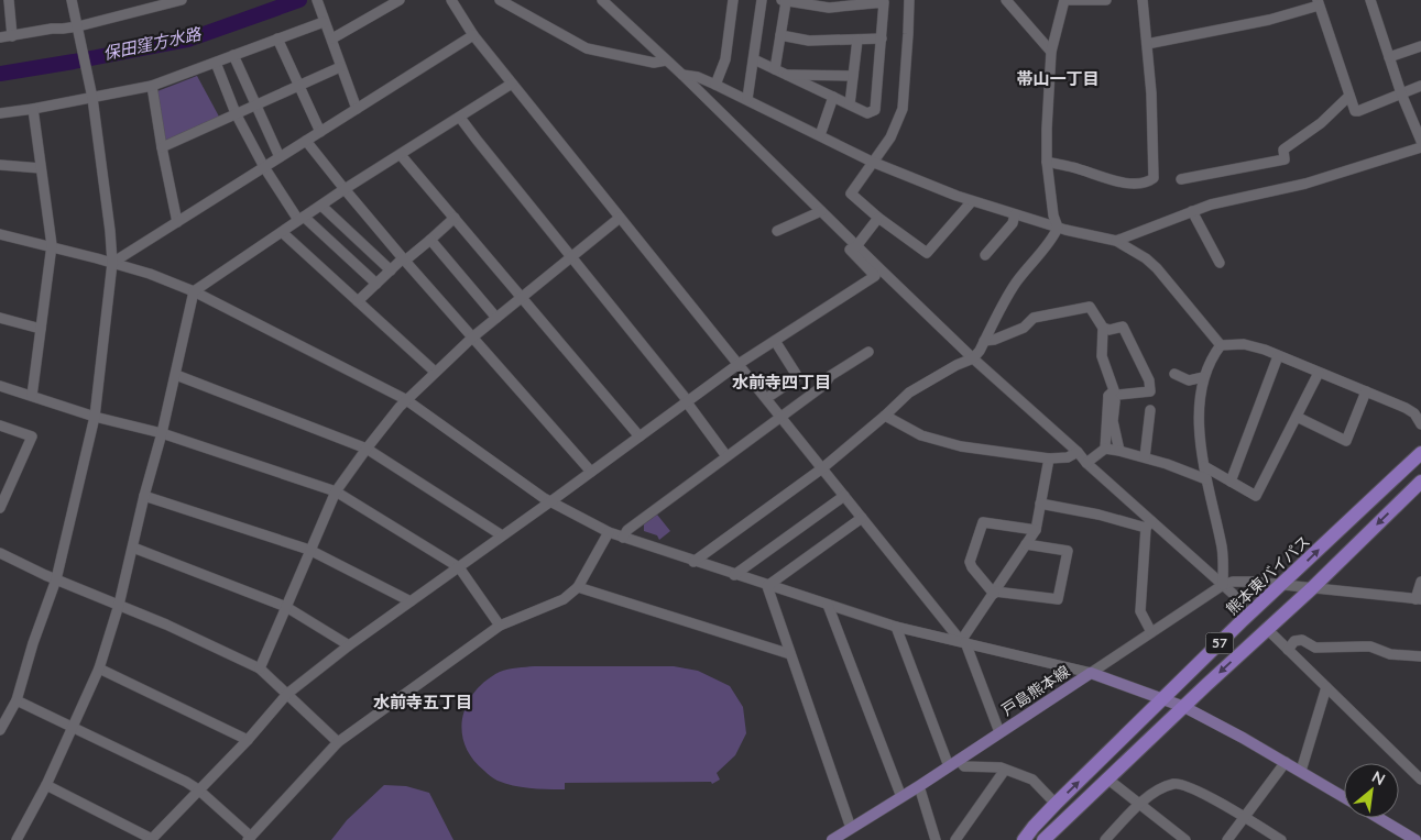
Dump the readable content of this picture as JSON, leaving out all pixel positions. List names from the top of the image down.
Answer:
{
  "streets": {
    "highway": ["熊本東バイパス", "57"],
    "main road": ["戸島熊本線"]
  },
  "crossings": [
    ["熊本東バイパス", "戸島熊本線"],
    ["57", "戸島熊本線"]
  ],
  "districts": ["帯山一丁目", "水前寺四丁目", "水前寺五丁目"],
  "water": ["保田窪方水路"],
  "north": "top right"
}
